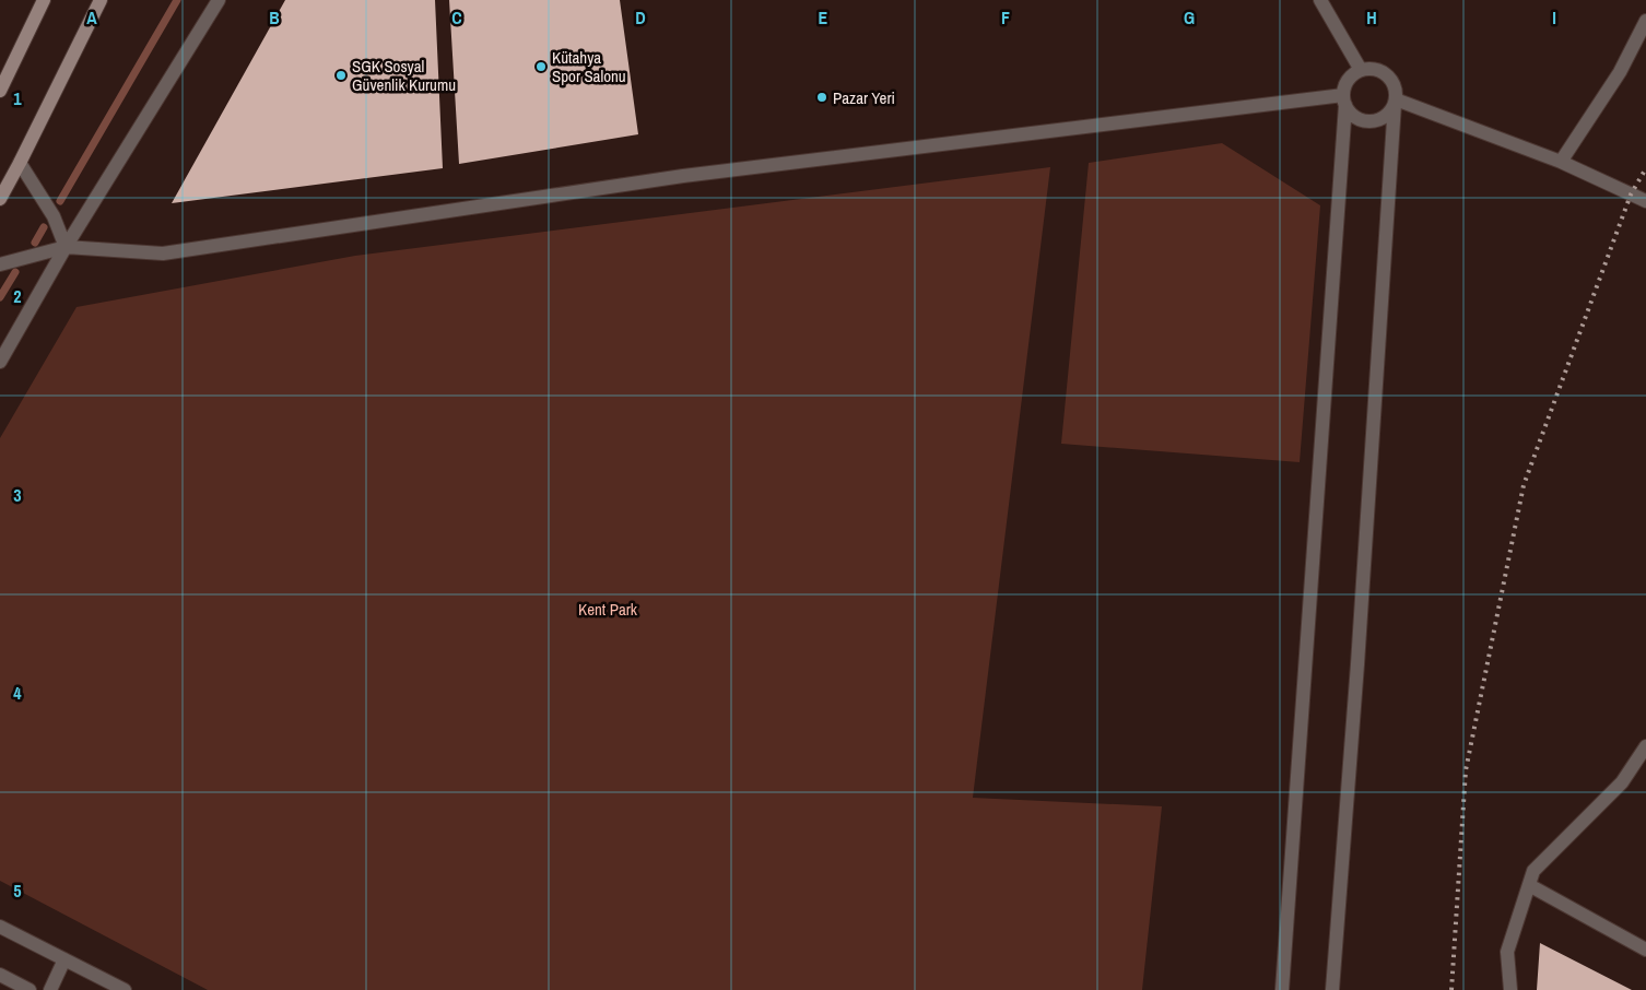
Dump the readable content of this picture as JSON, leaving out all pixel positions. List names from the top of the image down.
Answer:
{
  "parks": ["Kent Park"],
  "places": ["Kütahya Spor Salonu", "SGK Sosyal Güvenlik Kurumu", "Pazar Yeri"],
  "grid": {
    "columns": [
      "A",
      "B",
      "C",
      "D",
      "E",
      "F",
      "G",
      "H",
      "I"
    ],
    "rows": [
      "1",
      "2",
      "3",
      "4",
      "5"
    ]
  }
}
